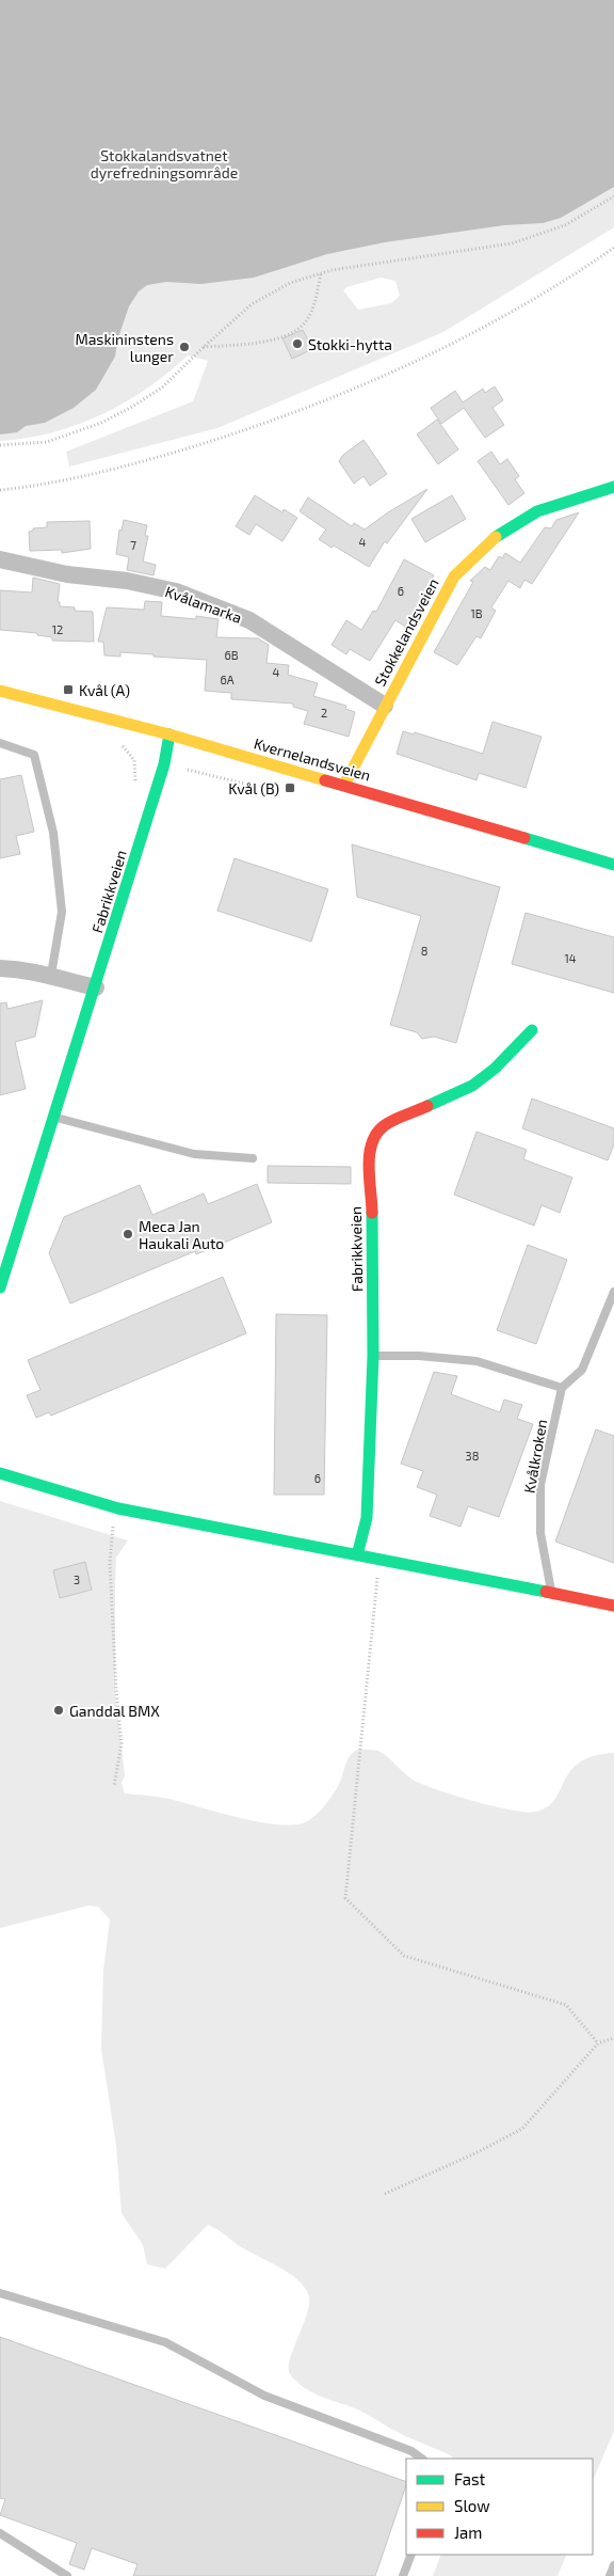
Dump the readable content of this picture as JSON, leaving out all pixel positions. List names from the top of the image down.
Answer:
{
  "streets": {
    "street": [
      "Kvålamarka",
      "Stokkelandsveien",
      "Kvernelandsveien",
      "Fabrikkveien"
    ],
    "lane": ["Kvålkroken"]
  },
  "crossings": [
    ["Kvålamarka", "Stokkelandsveien"],
    ["Stokkelandsveien", "Kvernelandsveien"],
    ["Kvernelandsveien", "Fabrikkveien"]
  ],
  "parks": ["Stokkalandsvatnet dyrefredningsområde"],
  "places": {
    "other": [
      "Stokki-hytta",
      "Maskininstens lunger",
      "Meca Jan Haukali Auto",
      "Ganddal BMX"
    ],
    "transit": ["Kvål (A)", "Kvål (B)"]
  },
  "house_numbers": [
    "4",
    "7",
    "6",
    "1B",
    "12",
    "6B",
    "4",
    "6A",
    "2",
    "8",
    "14",
    "38",
    "6",
    "3"
  ],
  "legend": ["Fast", "Slow", "Jam"]
}
